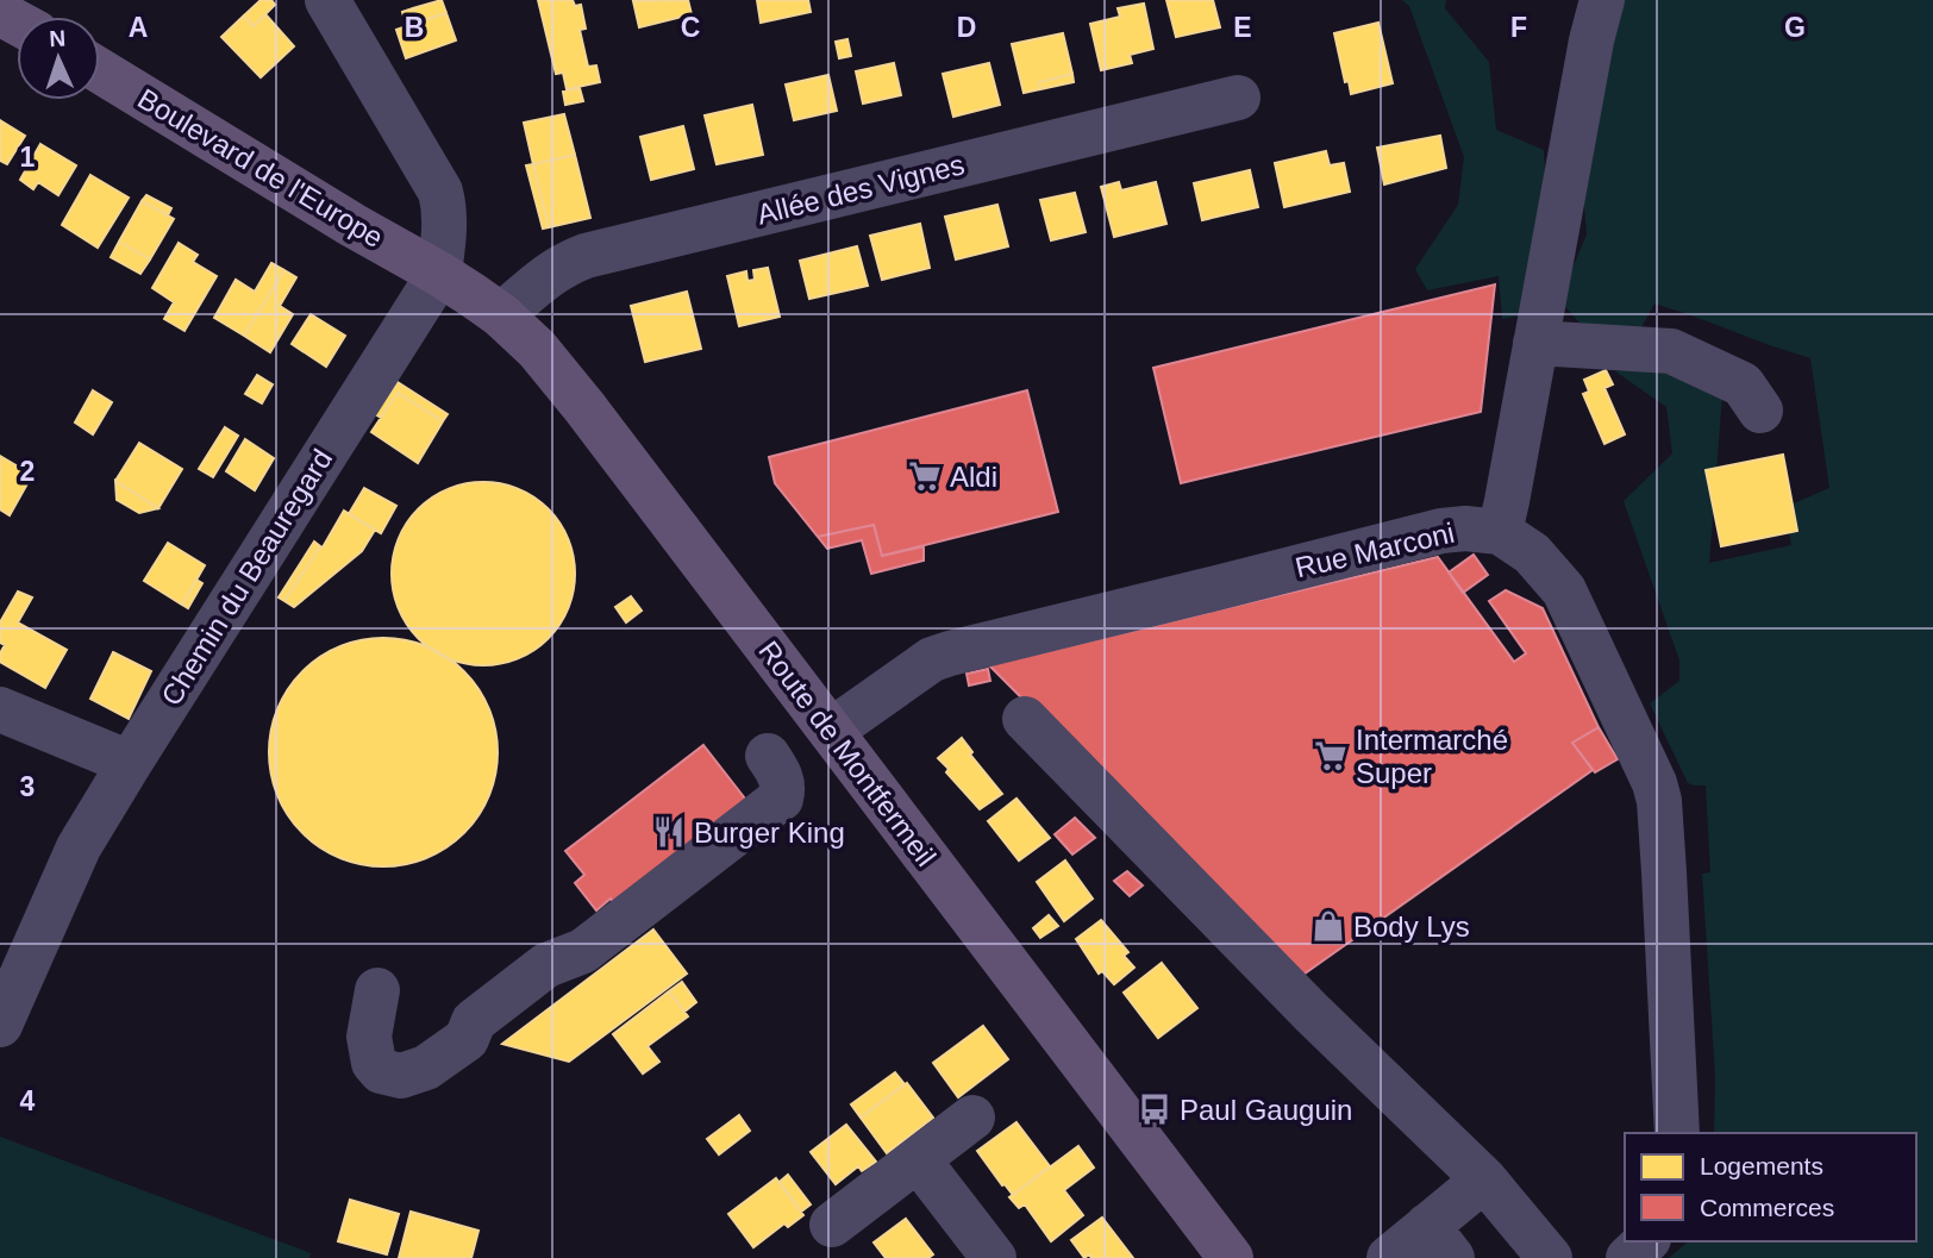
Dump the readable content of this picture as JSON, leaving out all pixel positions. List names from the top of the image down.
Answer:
{
  "streets": {
    "main road": ["Boulevard de l'Europe", "Route de Montfermeil"],
    "street": ["Allée des Vignes", "Rue Marconi", "Chemin du Beauregard"]
  },
  "crossings": [
    ["Boulevard de l'Europe", "Chemin du Beauregard"],
    ["Boulevard de l'Europe", "Route de Montfermeil"],
    ["Allée des Vignes", "Route de Montfermeil"],
    ["Rue Marconi", "Route de Montfermeil"],
    ["Chemin du Beauregard", "Route de Montfermeil"]
  ],
  "places": {
    "supermarket": ["Aldi", "Intermarché Super"],
    "restaurant": ["Burger King"],
    "shop": ["Body Lys"],
    "bus stop": ["Paul Gauguin"]
  },
  "legend": ["Logements", "Commerces"],
  "north": "top",
  "grid": {
    "columns": [
      "A",
      "B",
      "C",
      "D",
      "E",
      "F",
      "G"
    ],
    "rows": [
      "1",
      "2",
      "3",
      "4"
    ]
  }
}
